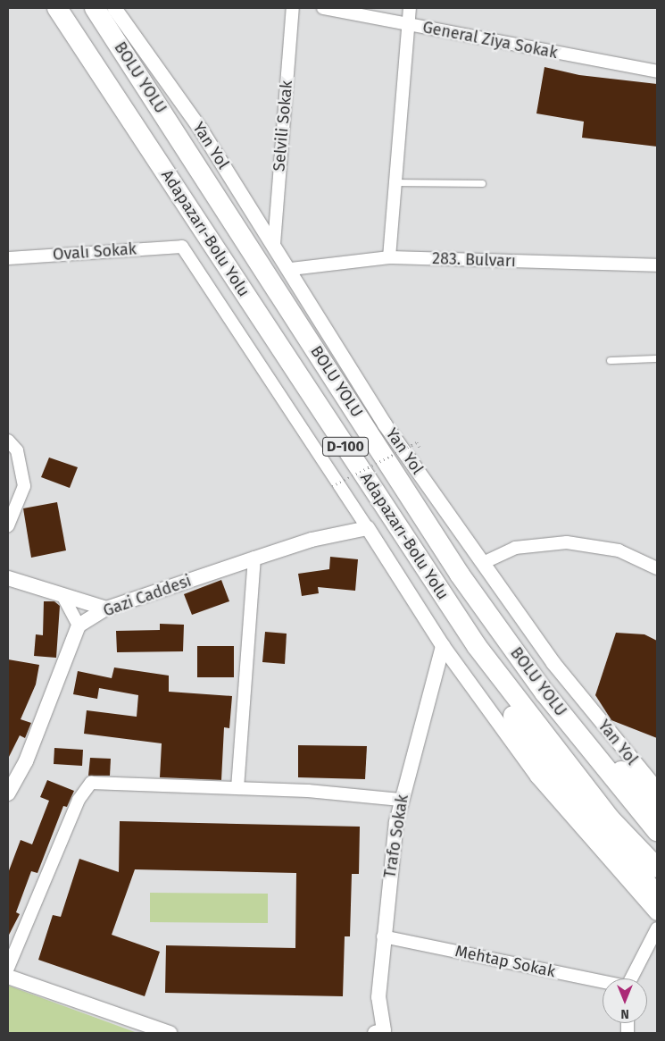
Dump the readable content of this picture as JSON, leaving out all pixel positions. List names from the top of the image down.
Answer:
{
  "streets": {
    "highway": ["BOLU YOLU", "Adapazarı-Bolu Yolu", "D-100"],
    "street": [
      "General Ziya Sokak",
      "Selvili Sokak",
      "Yan Yol",
      "Ovalı Sokak",
      "283. Bulvarı",
      "Gazi Caddesi",
      "Trafo Sokak",
      "Mehtap Sokak"
    ]
  },
  "crossings": [
    ["Selvili Sokak", "Yan Yol"],
    ["Yan Yol", "283. Bulvarı"],
    ["Ovalı Sokak", "Gazi Caddesi"],
    ["Trafo Sokak", "Mehtap Sokak"]
  ],
  "north": "bottom"
}
